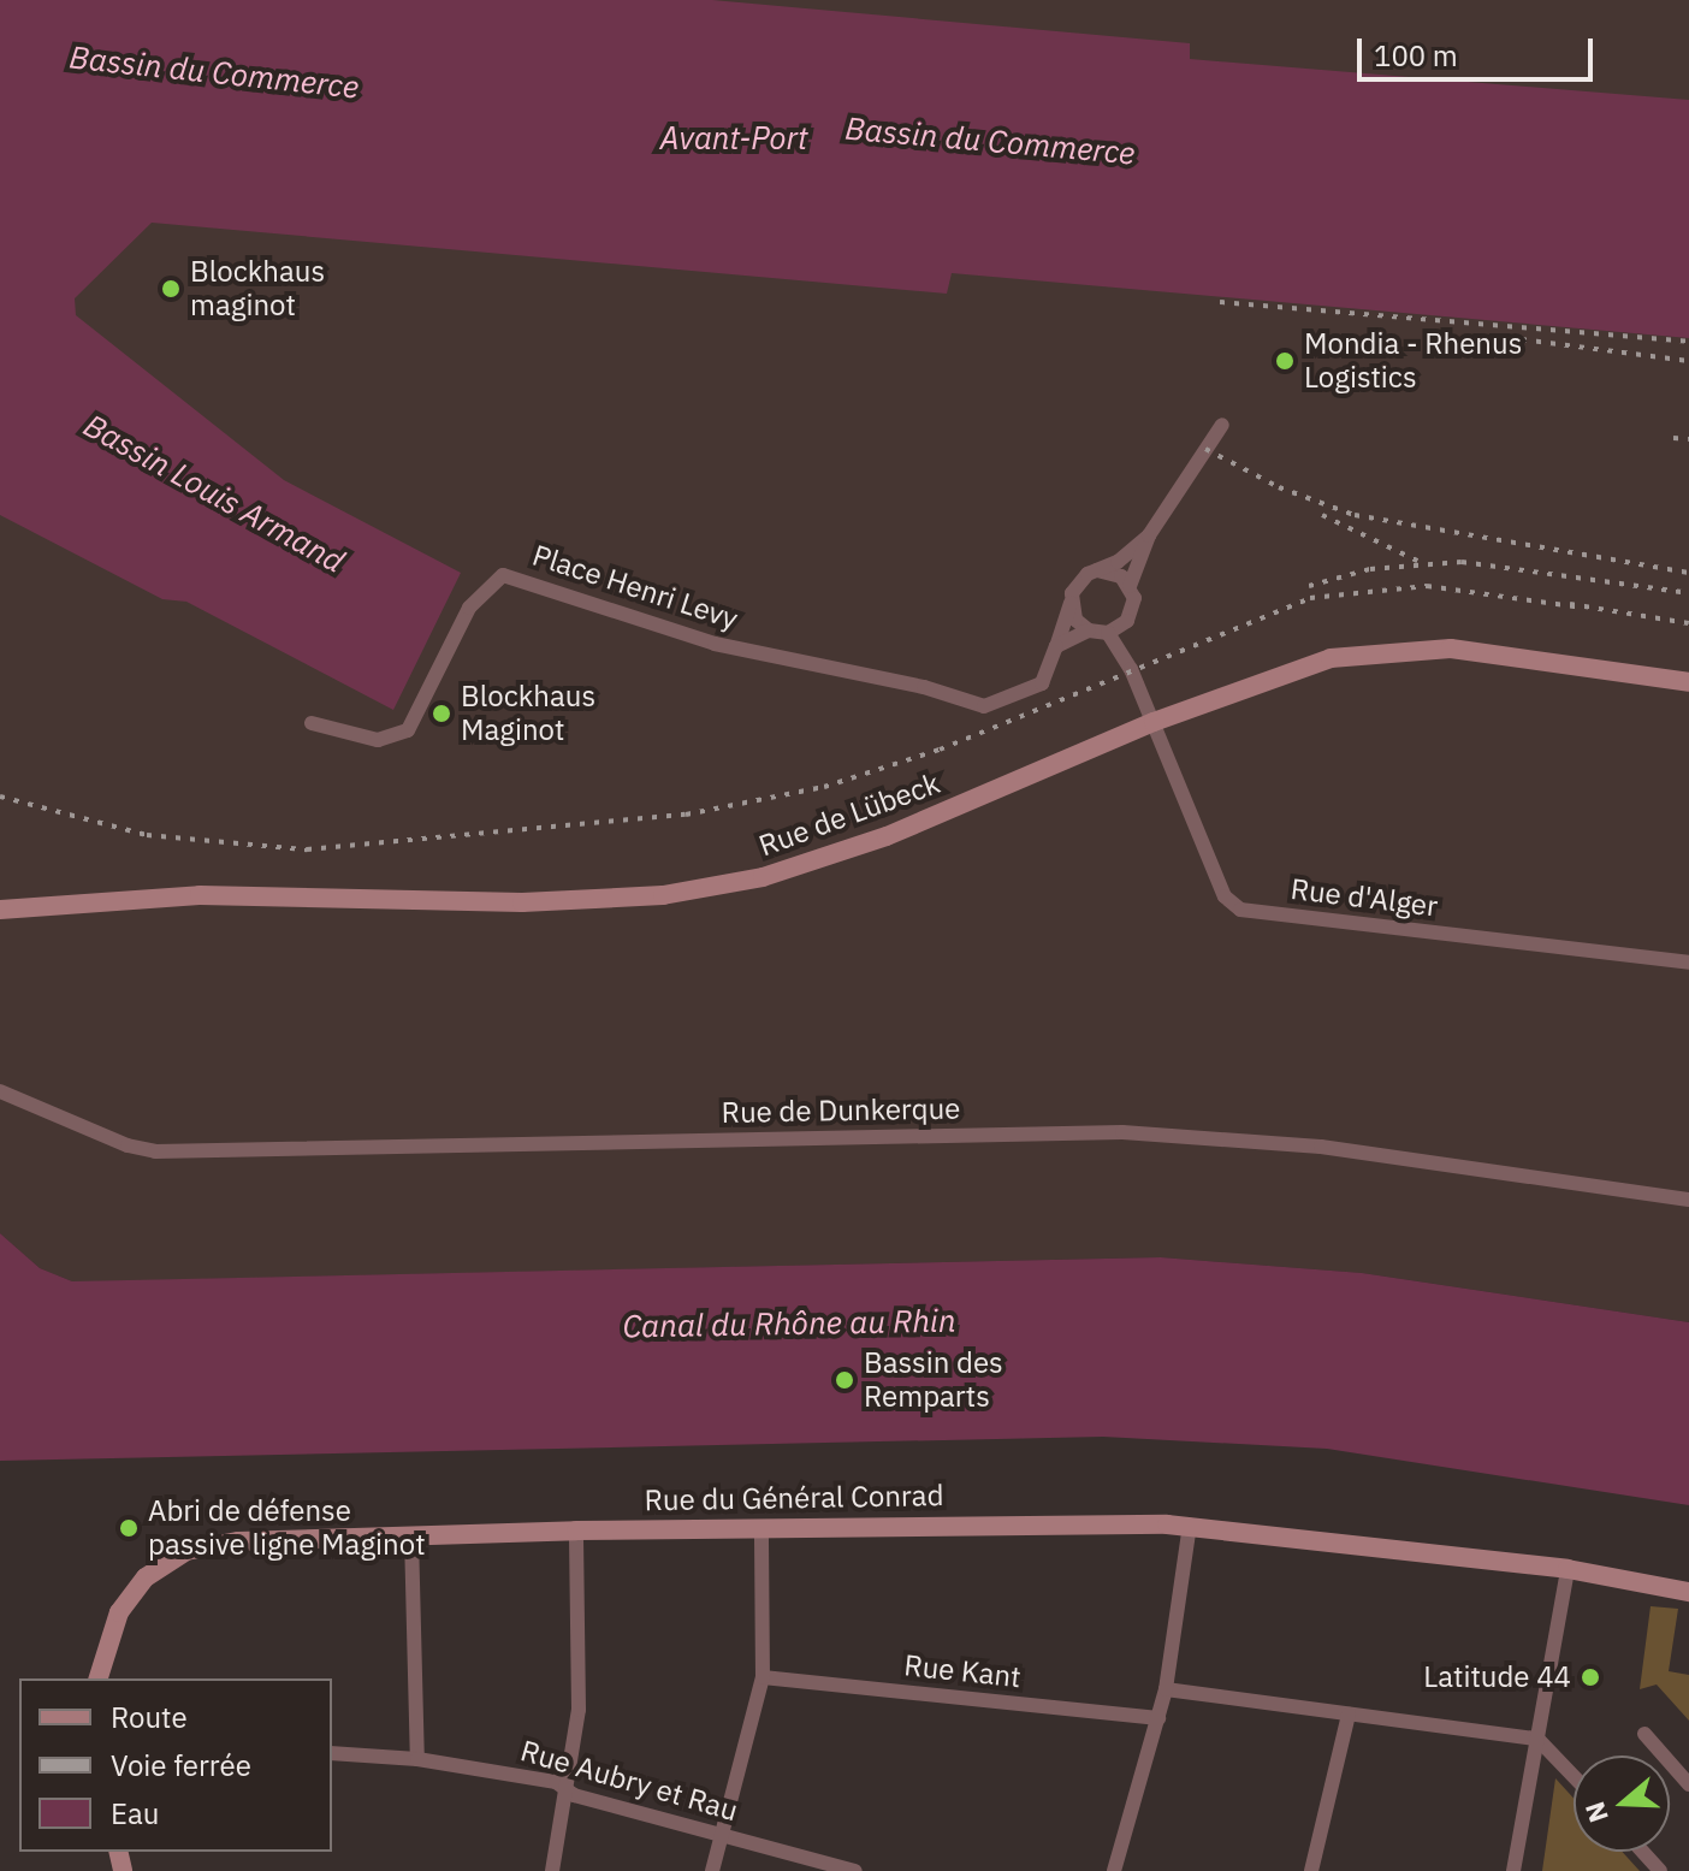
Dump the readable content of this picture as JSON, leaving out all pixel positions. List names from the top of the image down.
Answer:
{
  "streets": {
    "main road": ["Rue de Lübeck", "Rue du Général Conrad"],
    "street": [
      "Place Henri Levy",
      "Rue d'Alger",
      "Rue de Dunkerque",
      "Rue Kant",
      "Rue Aubry et Rau"
    ]
  },
  "crossings": [
    ["Rue de Lübeck", "Rue d'Alger"]
  ],
  "water": [
    "Bassin du Commerce",
    "Avant-Port",
    "Bassin Louis Armand",
    "Canal du Rhône au Rhin"
  ],
  "places": [
    "Blockhaus maginot",
    "Mondia - Rhenus Logistics",
    "Blockhaus Maginot",
    "Bassin des Remparts",
    "Abri de défense passive ligne Maginot",
    "Latitude 44"
  ],
  "legend": ["Route", "Voie ferrée", "Eau"],
  "scale_bar": "100 m",
  "north": "left"
}
